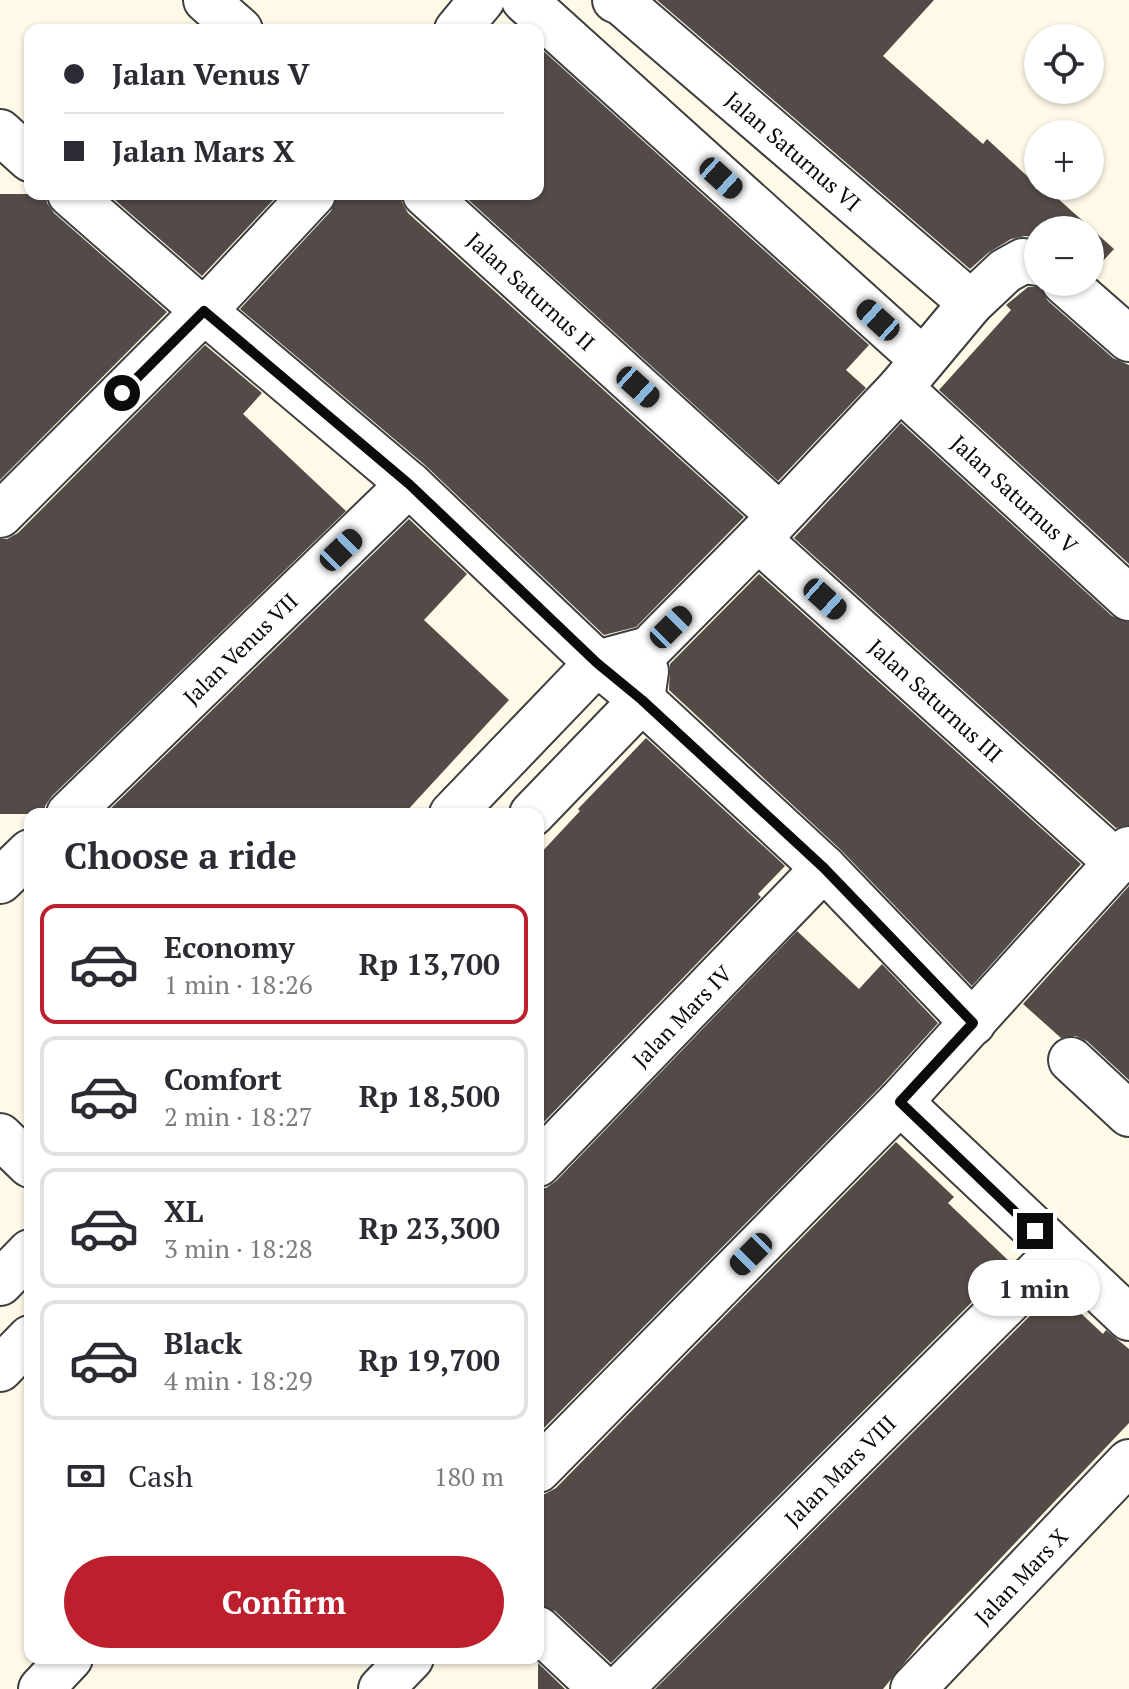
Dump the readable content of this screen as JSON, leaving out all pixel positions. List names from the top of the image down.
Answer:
{
  "streets": {
    "street": [
      "Jalan Saturnus VI",
      "Jalan Saturnus II",
      "Jalan Saturnus V",
      "Jalan Venus VII",
      "Jalan Saturnus III",
      "Jalan Mars IV",
      "Jalan Mars VIII",
      "Jalan Mars X"
    ]
  },
  "crossings": [
    ["Jalan Saturnus II", "Jalan Saturnus III"]
  ],
  "page": {
    "map_buttons": ["+", "−"],
    "banner": ["Jalan Venus V", "Jalan Mars X"],
    "heading": "Choose a ride",
    "list": [
      {
        "name": "Economy",
        "note": "1 min · 18:26",
        "value": "Rp 13,700"
      },
      {
        "name": "Comfort",
        "note": "2 min · 18:27",
        "value": "Rp 18,500"
      },
      {
        "name": "XL",
        "note": "3 min · 18:28",
        "value": "Rp 23,300"
      },
      {
        "name": "Black",
        "note": "4 min · 18:29",
        "value": "Rp 19,700"
      }
    ],
    "bubble": "1 min",
    "pay": ["Cash", "180 m"],
    "buttons": "Confirm"
  }
}
